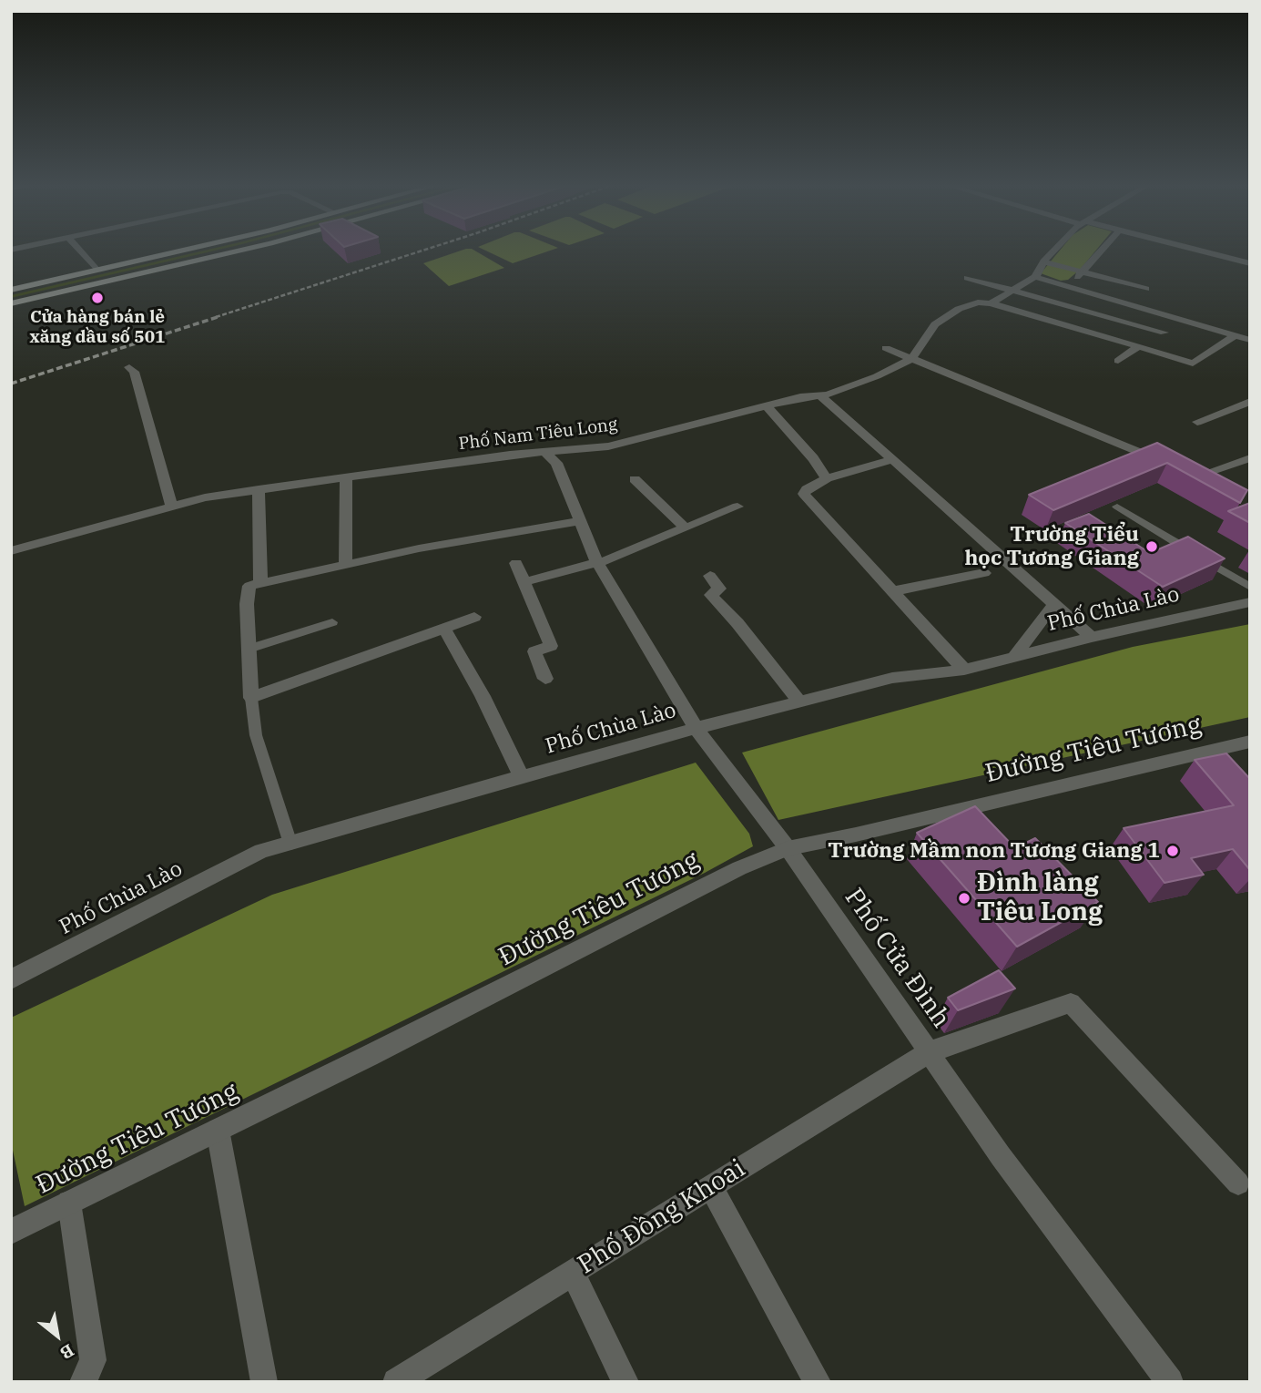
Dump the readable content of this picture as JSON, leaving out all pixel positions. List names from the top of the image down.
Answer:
{
  "streets": {
    "street": [
      "Phố Nam Tiêu Long",
      "Phố Chùa Lào",
      "Đường Tiêu Tương",
      "Phố Cửa Đình",
      "Phố Đồng Khoai"
    ]
  },
  "crossings": [
    ["Phố Nam Tiêu Long", "Phố Cửa Đình"],
    ["Phố Chùa Lào", "Phố Cửa Đình"],
    ["Đường Tiêu Tương", "Phố Cửa Đình"],
    ["Phố Cửa Đình", "Phố Đồng Khoai"]
  ],
  "places": [
    "Cửa hàng bán lẻ xăng dầu số 501",
    "Trường Tiểu học Tương Giang",
    "Trường Mầm non Tương Giang 1",
    "Đình làng Tiêu Long"
  ],
  "north": "bottom right"
}
